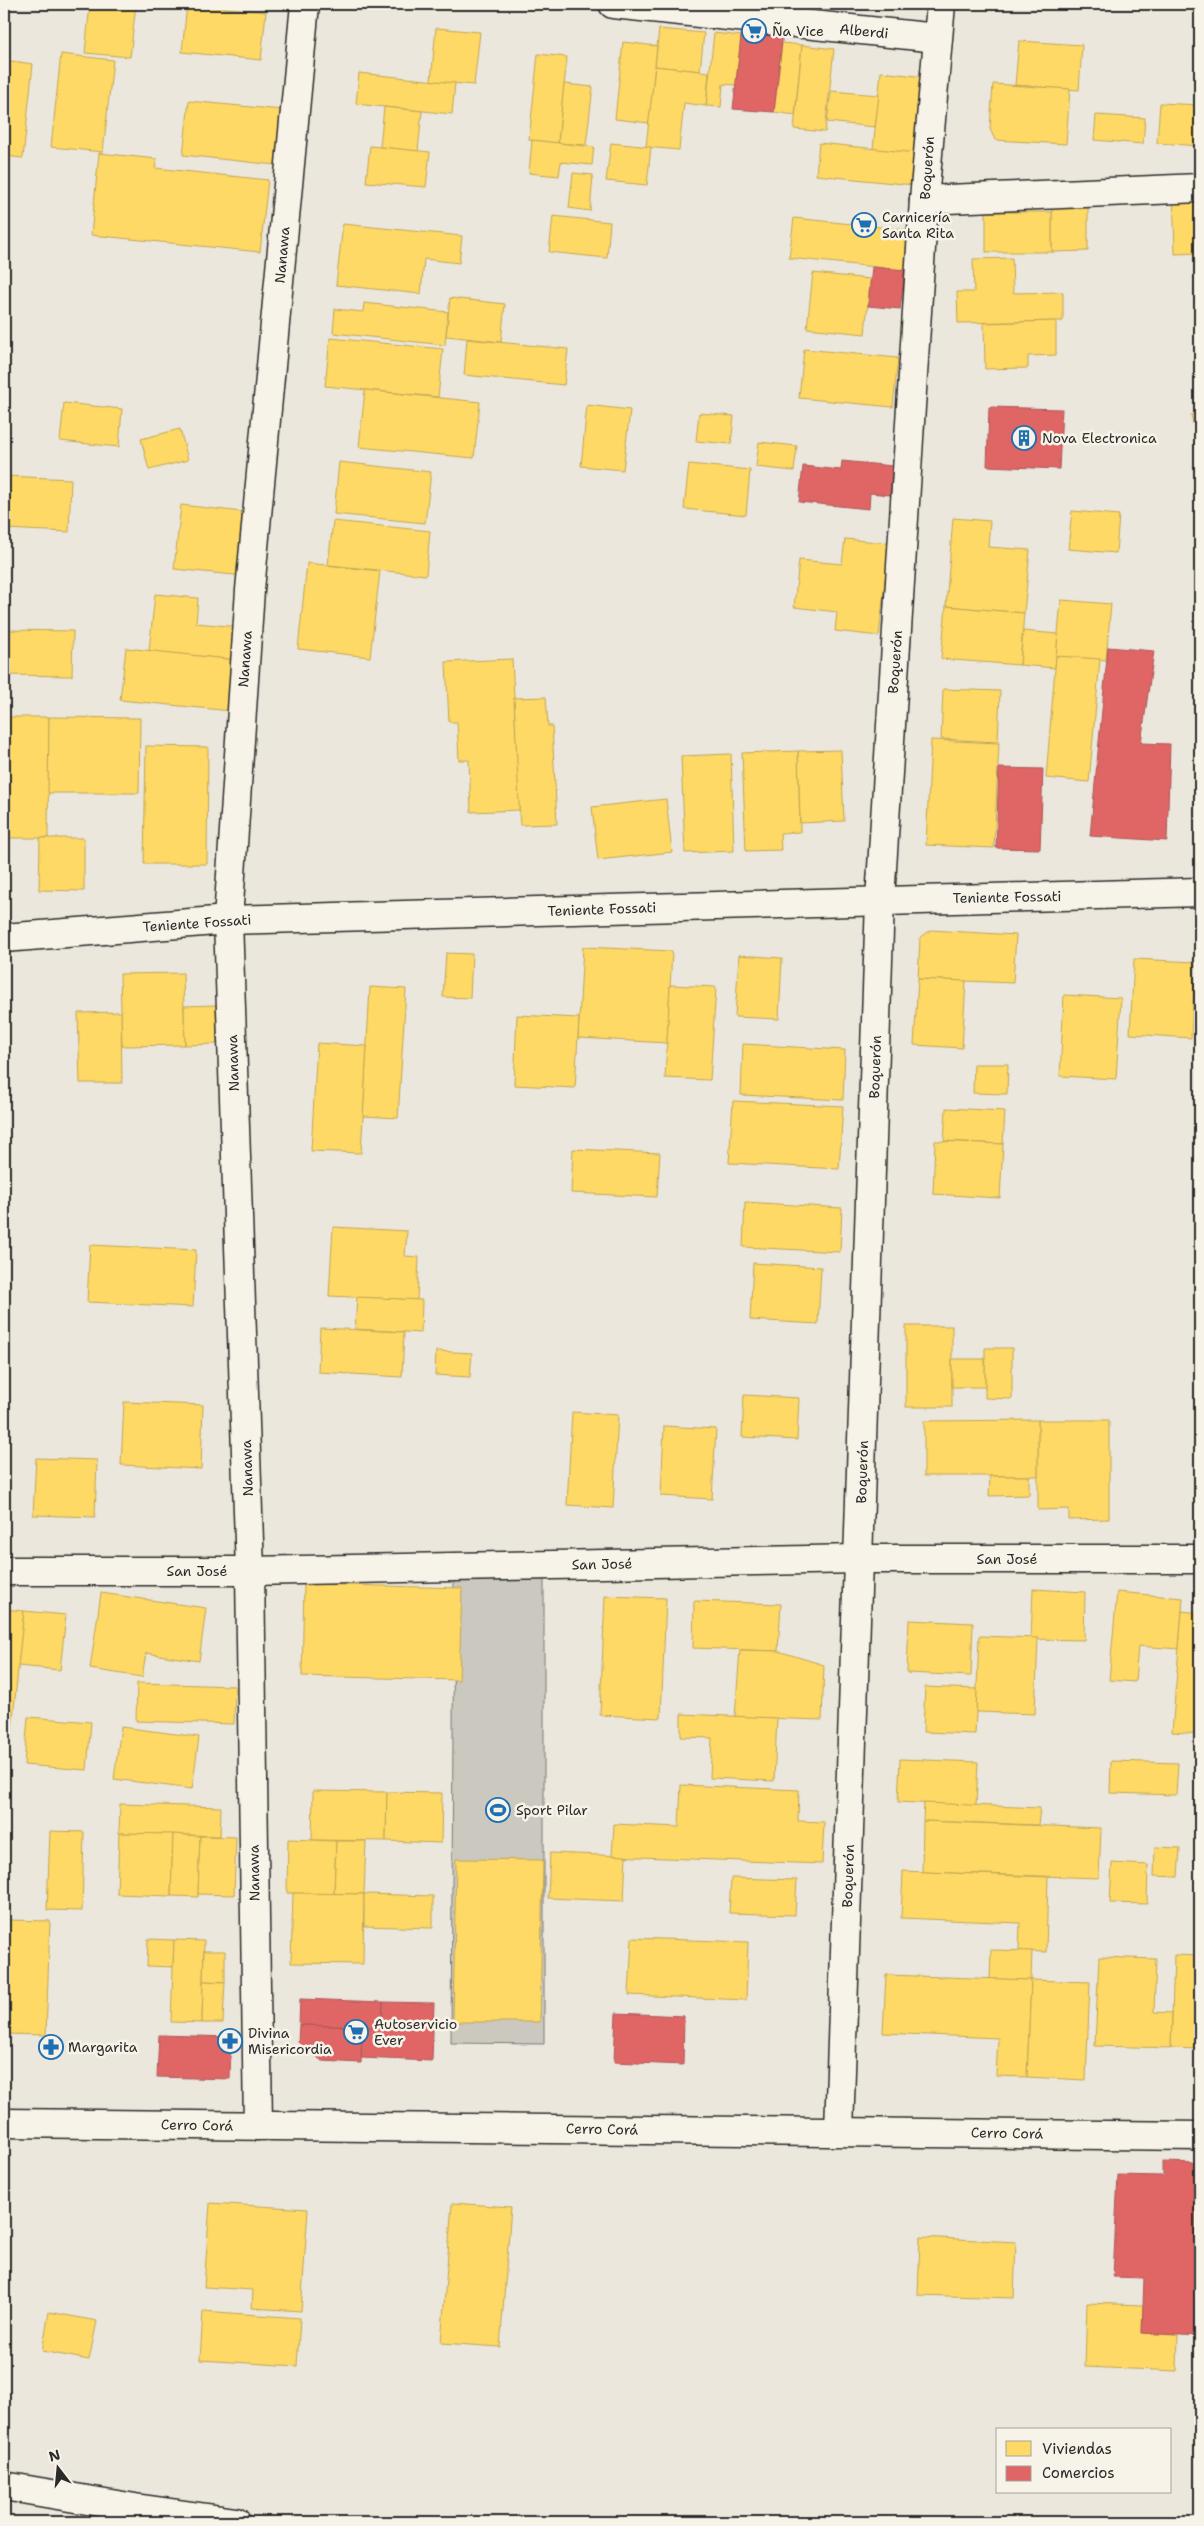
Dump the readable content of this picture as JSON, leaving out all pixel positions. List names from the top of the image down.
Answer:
{
  "streets": {
    "street": [
      "Alberdi",
      "Boquerón",
      "Nanawa",
      "Teniente Fossati",
      "San José",
      "Cerro Corá"
    ]
  },
  "crossings": [
    ["Alberdi", "Boquerón"],
    ["Boquerón", "Teniente Fossati"],
    ["Boquerón", "San José"],
    ["Boquerón", "Cerro Corá"],
    ["Nanawa", "Teniente Fossati"],
    ["Nanawa", "San José"],
    ["Nanawa", "Cerro Corá"]
  ],
  "places": {
    "supermarket": ["Ña Vice", "Carnicería Santa Rita", "Autoservicio Ever"],
    "building": ["Nova Electronica"],
    "sports": ["Sport Pilar"],
    "pharmacy": ["Divina Misericordia", "Margarita"]
  },
  "legend": ["Viviendas", "Comercios"],
  "north": "top"
}
